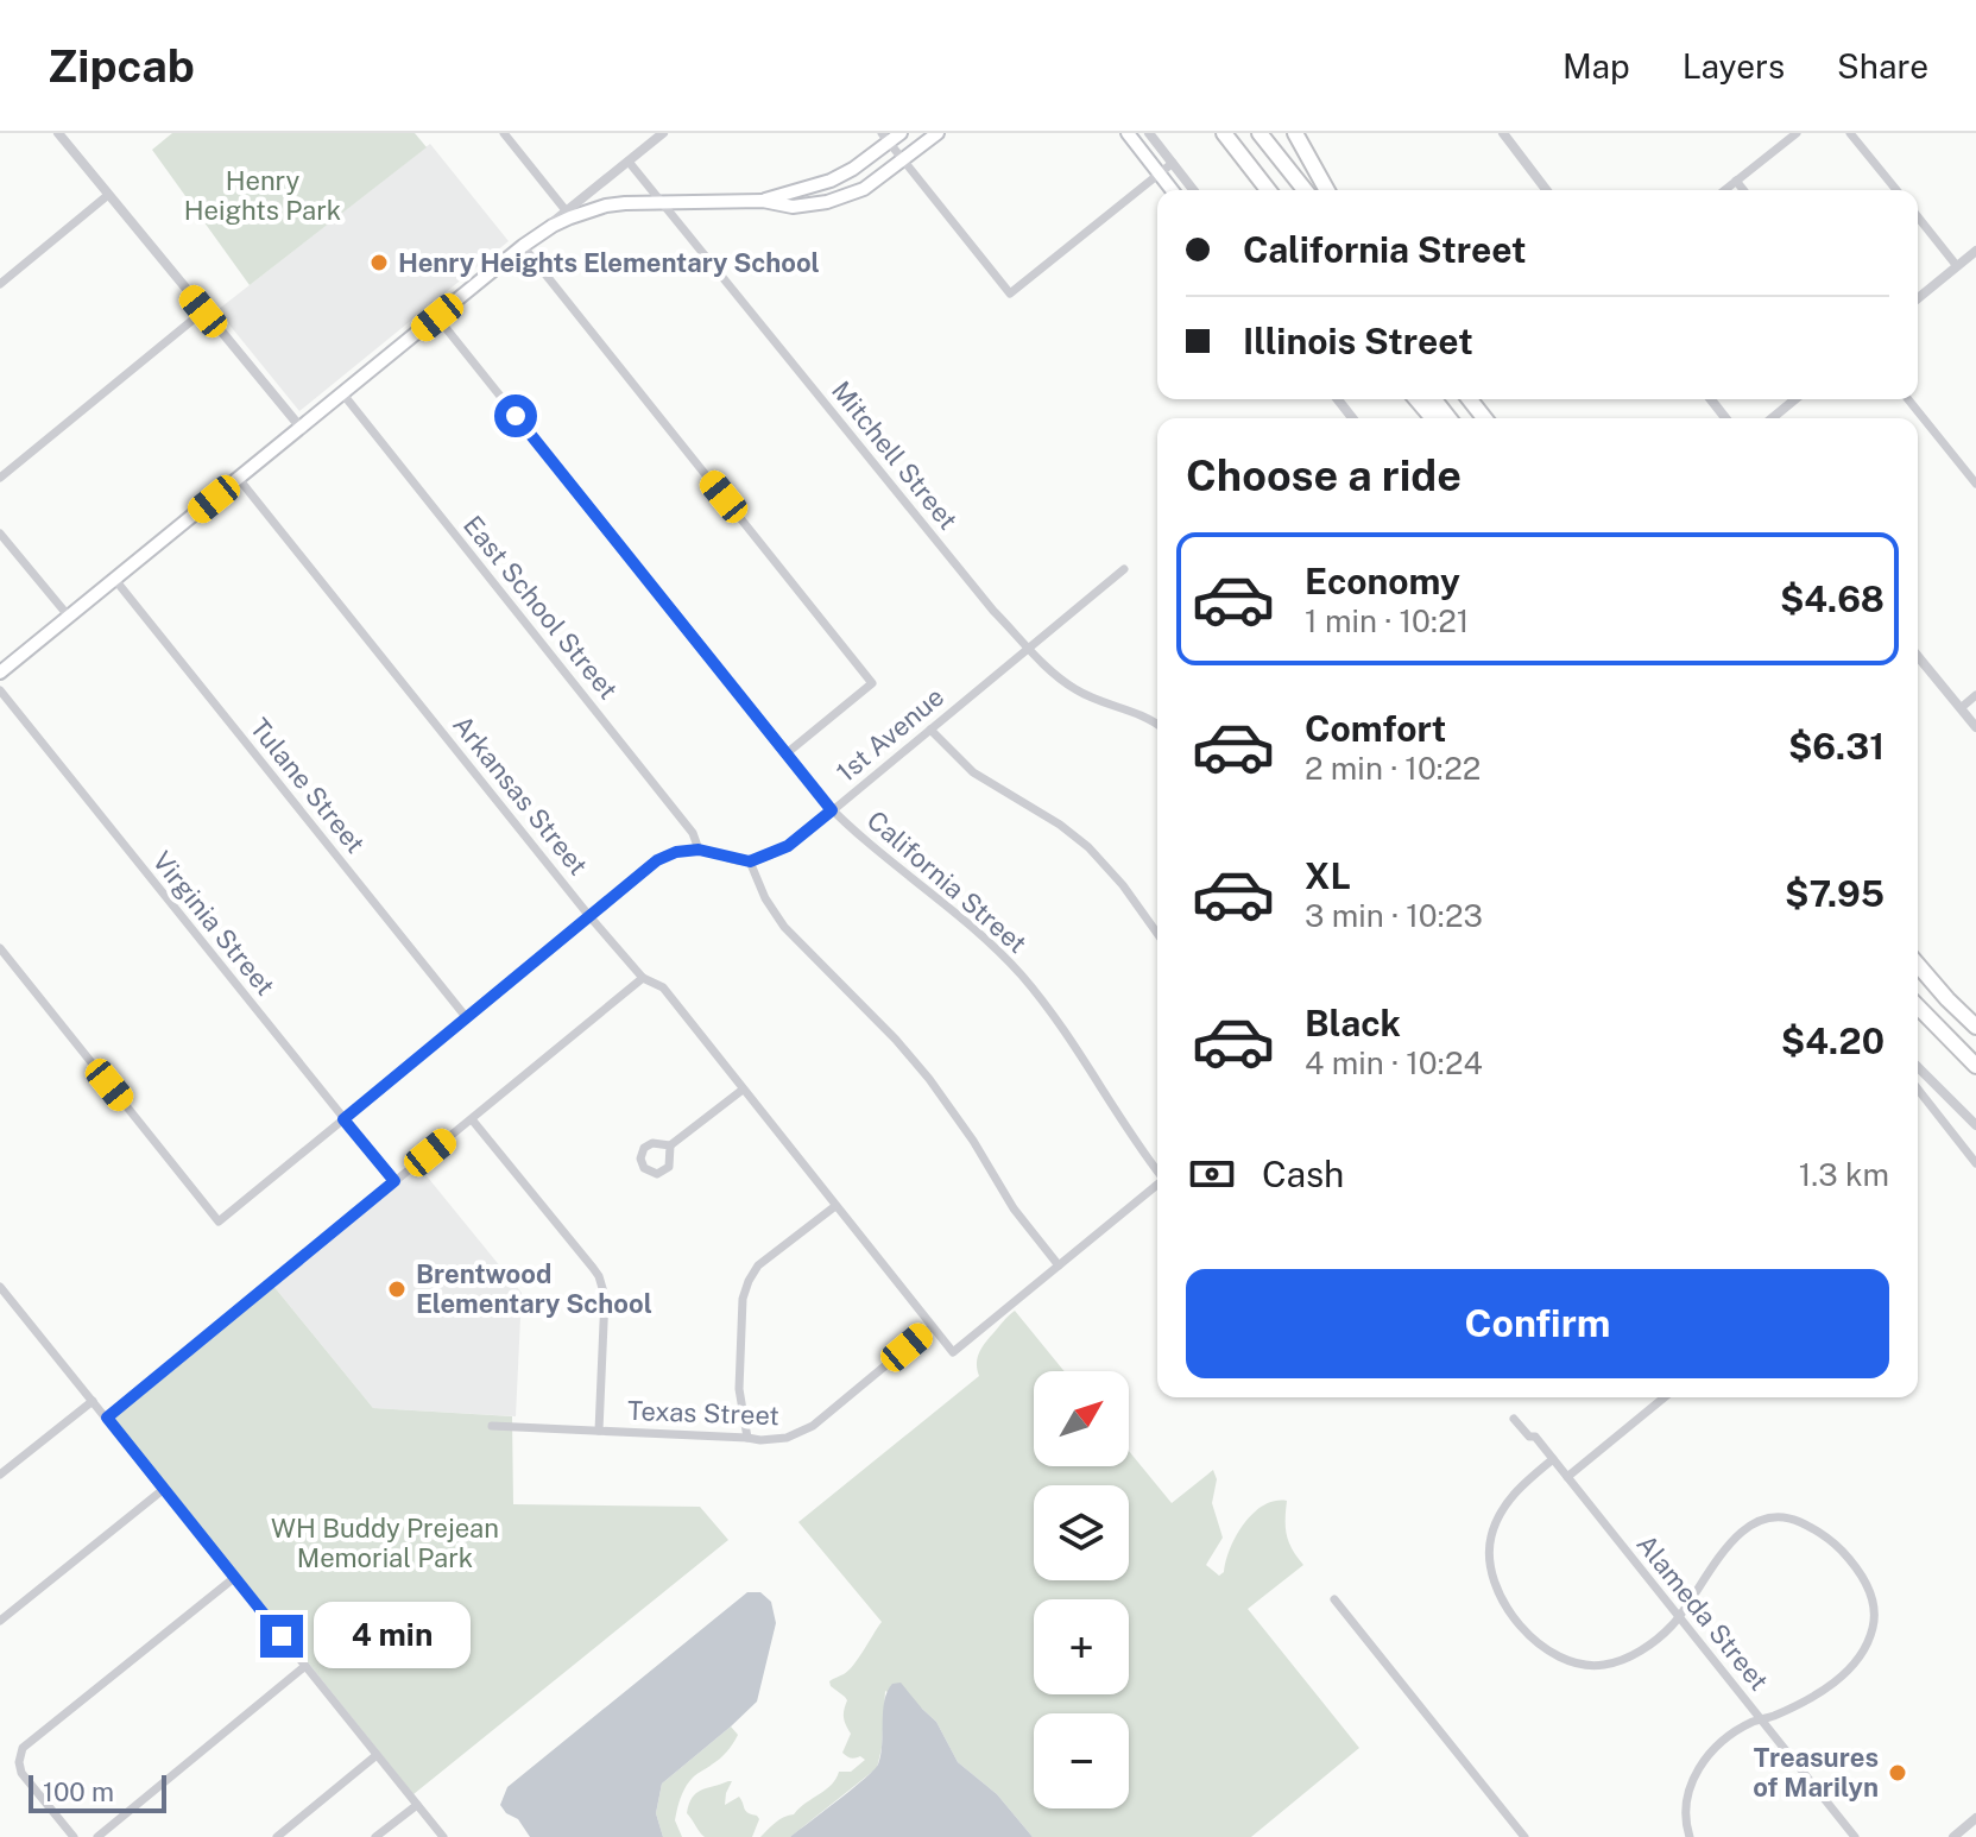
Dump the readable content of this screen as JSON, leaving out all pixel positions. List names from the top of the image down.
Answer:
{
  "streets": {
    "street": [
      "Mitchell Street",
      "East School Street",
      "1st Avenue",
      "Tulane Street",
      "Arkansas Street",
      "California Street",
      "Virginia Street",
      "Texas Street",
      "Alameda Street"
    ]
  },
  "crossings": [
    ["Mitchell Street", "1st Avenue"],
    ["1st Avenue", "California Street"],
    ["Arkansas Street", "Texas Street"]
  ],
  "parks": ["Henry Heights Park", "WH Buddy Prejean Memorial Park"],
  "places": ["Henry Heights Elementary School", "Brentwood Elementary School", "Treasures of Marilyn"],
  "scale_bar": "100 m",
  "north": "top right",
  "page": {
    "header": "Zipcab",
    "nav": ["Map", "Layers", "Share"],
    "banner": ["California Street", "Illinois Street"],
    "heading": "Choose a ride",
    "list": [
      {
        "name": "Economy",
        "note": "1 min · 10:21",
        "value": "$4.68"
      },
      {
        "name": "Comfort",
        "note": "2 min · 10:22",
        "value": "$6.31"
      },
      {
        "name": "XL",
        "note": "3 min · 10:23",
        "value": "$7.95"
      },
      {
        "name": "Black",
        "note": "4 min · 10:24",
        "value": "$4.20"
      }
    ],
    "pay": ["Cash", "1.3 km"],
    "buttons": "Confirm",
    "map_buttons": ["+", "−"],
    "bubble": "4 min",
    "scale": "100 m"
  }
}
